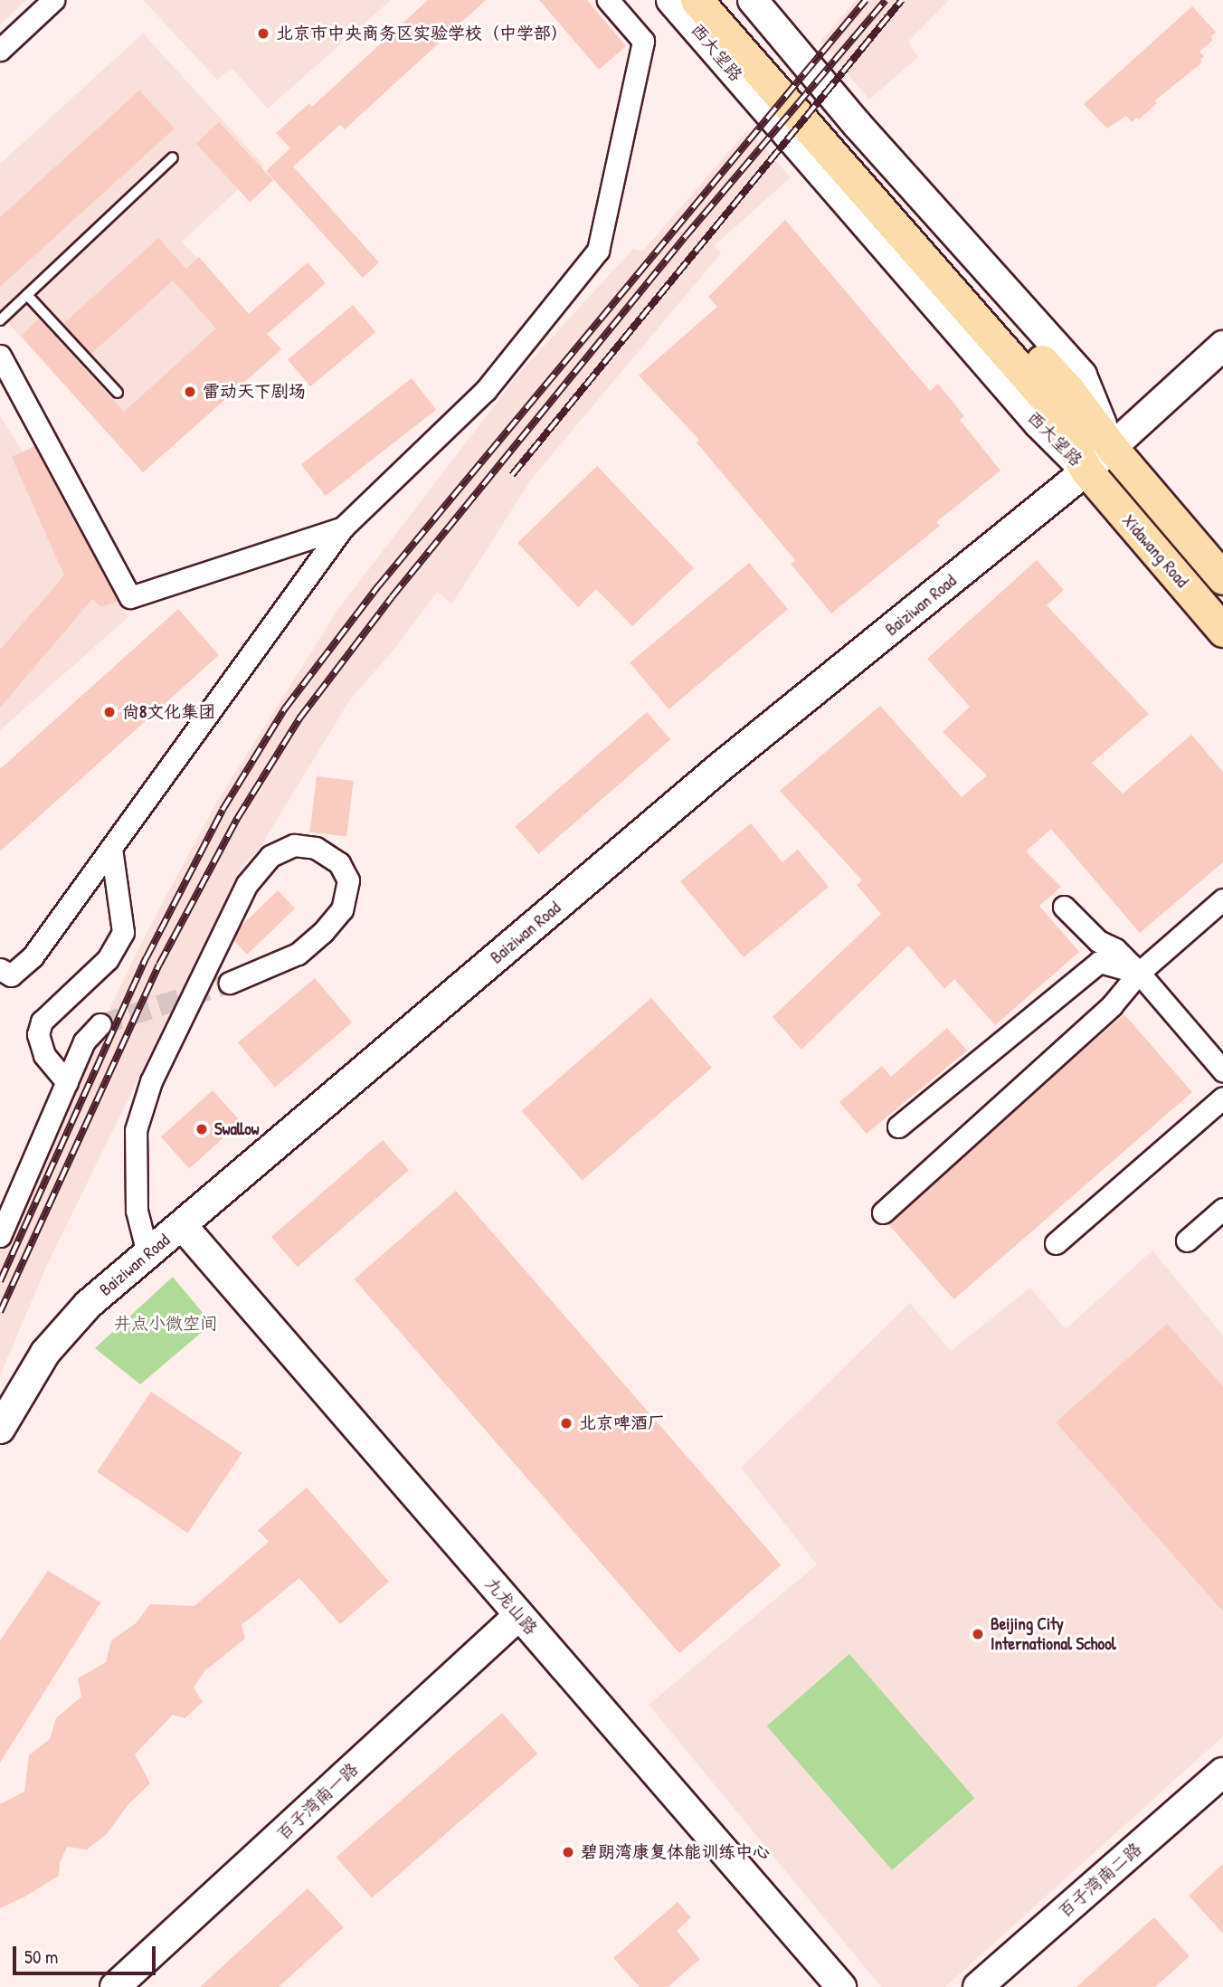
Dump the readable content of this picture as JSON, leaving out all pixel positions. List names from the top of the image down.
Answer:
{
  "streets": {
    "main road": ["西大望路", "Xidawang Road"],
    "street": [
      "Baiziwan Road",
      "九龙山路",
      "百子湾南一路",
      "百子湾南二路"
    ]
  },
  "crossings": [
    ["西大望路", "Xidawang Road"],
    ["西大望路", "Baiziwan Road"],
    ["Xidawang Road", "Baiziwan Road"],
    ["Baiziwan Road", "九龙山路"],
    ["九龙山路", "百子湾南一路"]
  ],
  "parks": ["井点小微空间"],
  "places": [
    "北京市中央商务区实验学校（中学部）",
    "雷动天下剧场",
    "尚8文化集团",
    "Swallow",
    "北京啤酒厂",
    "Beijing City International School",
    "碧朗湾康复体能训练中心"
  ],
  "scale_bar": "50 m"
}
